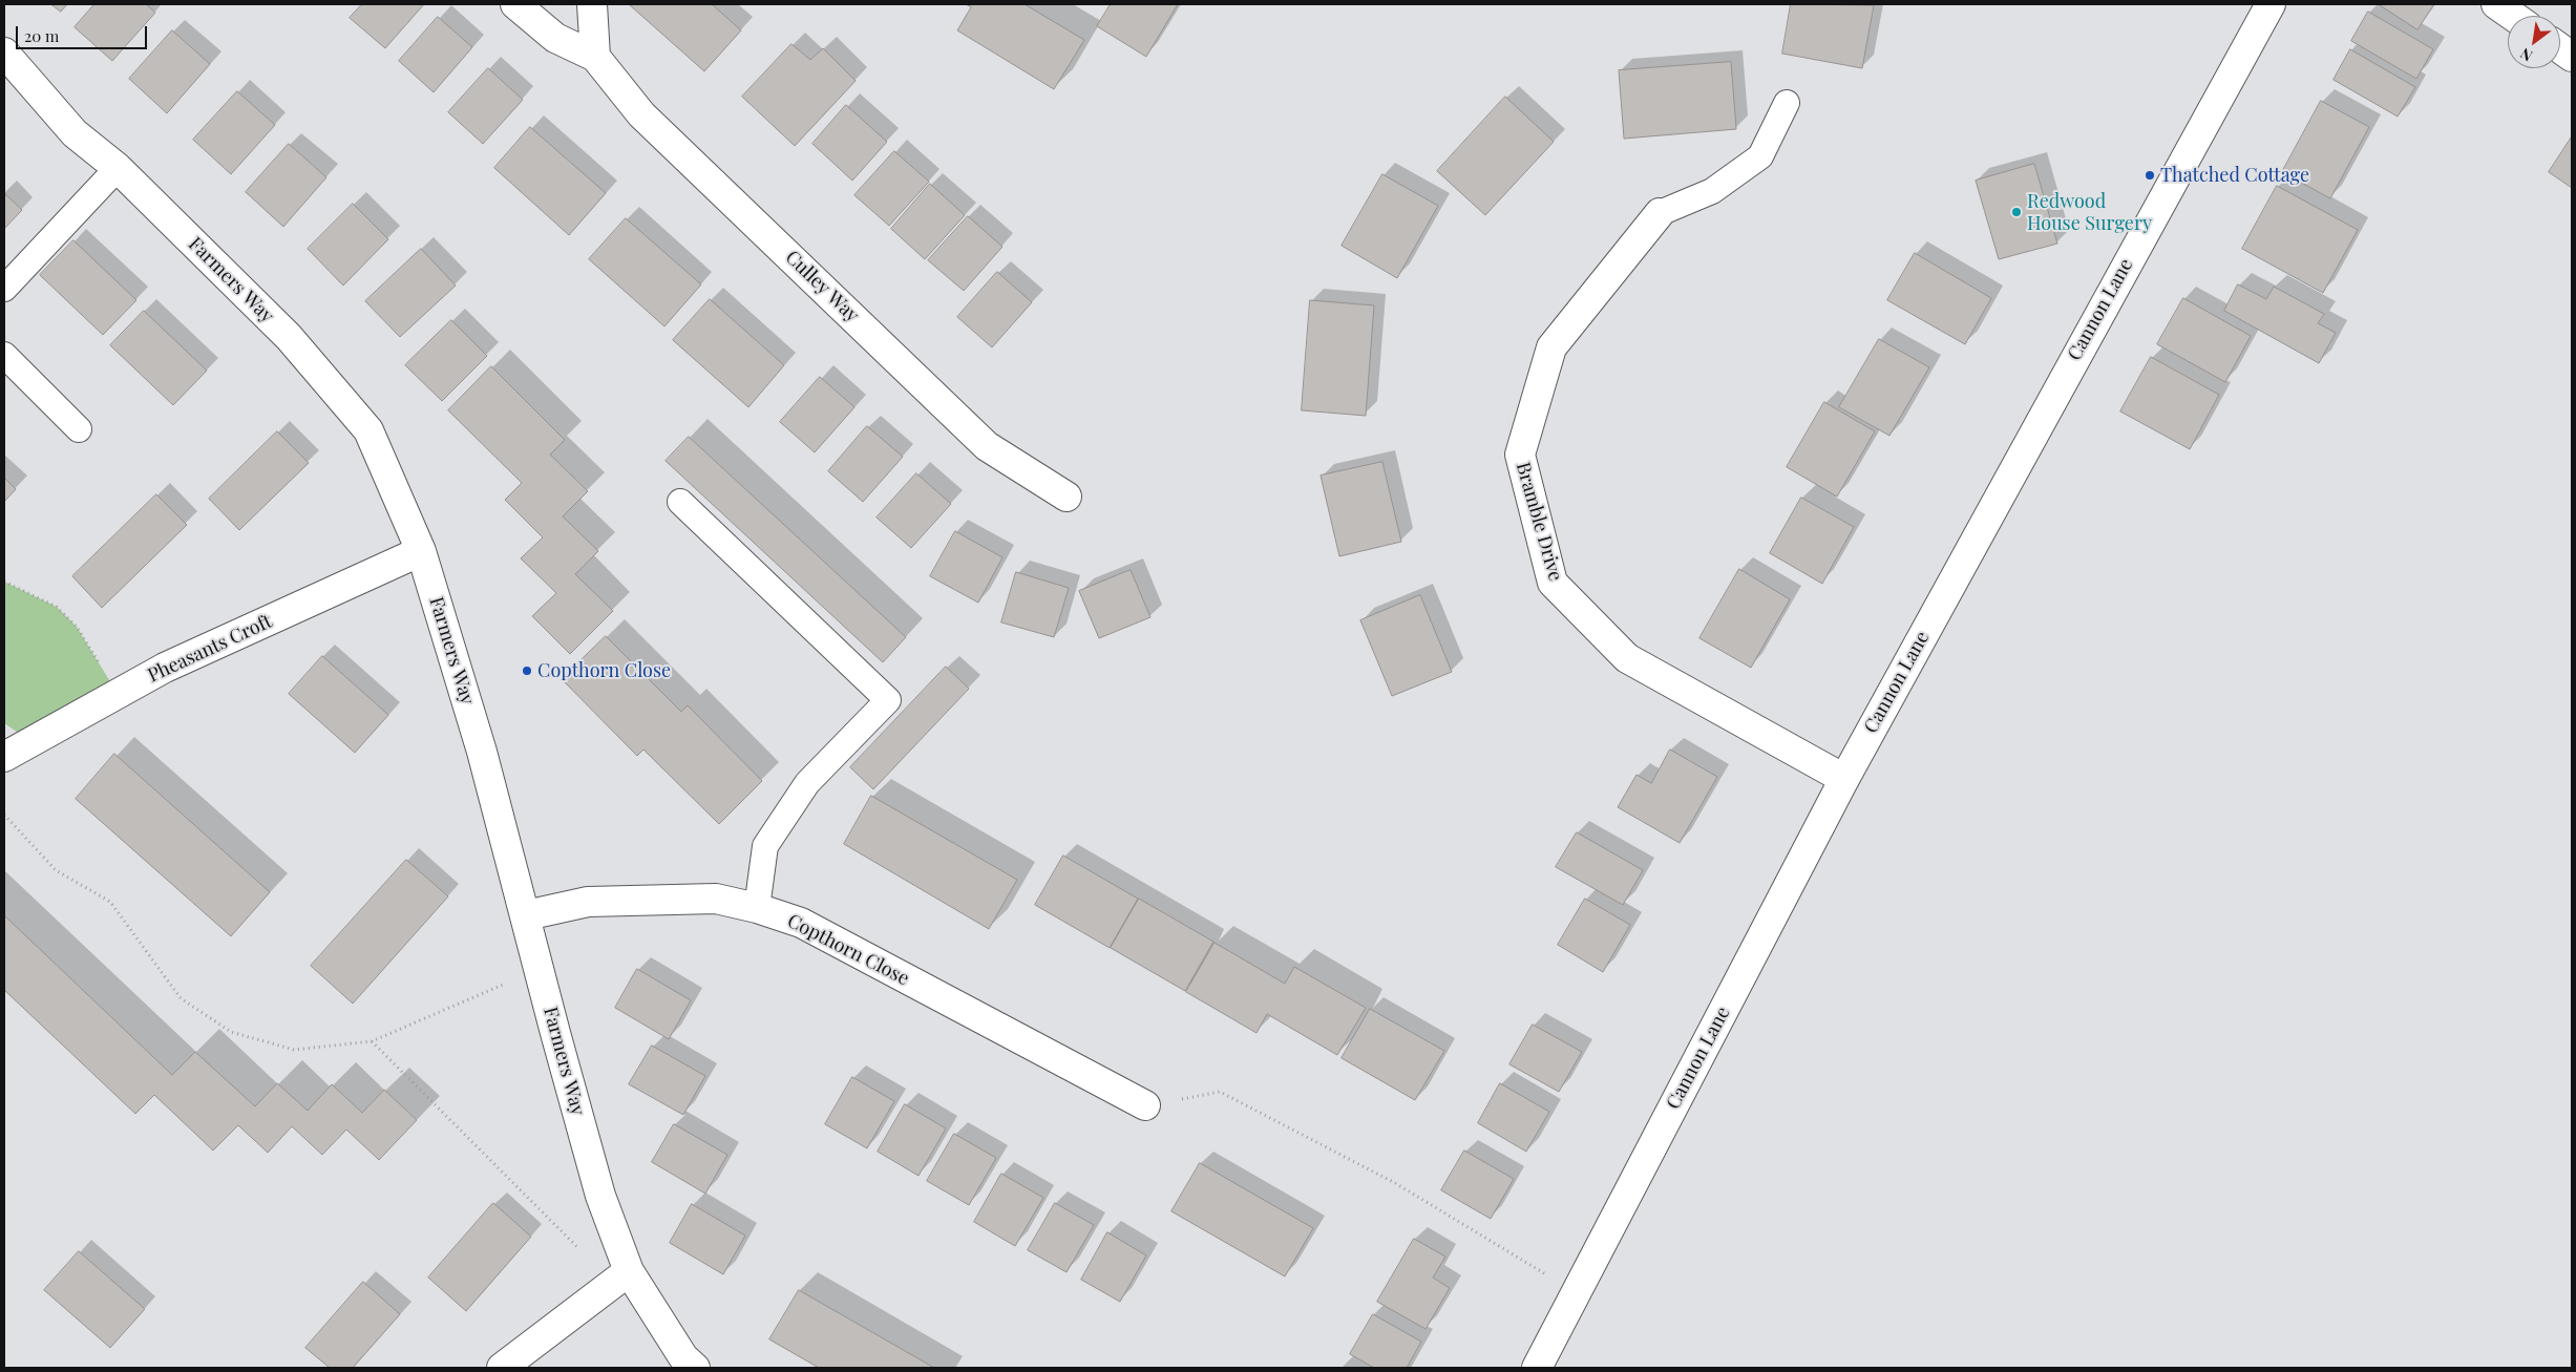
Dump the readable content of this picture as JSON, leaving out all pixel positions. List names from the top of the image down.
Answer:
{
  "streets": {
    "street": [
      "Farmers Way",
      "Culley Way",
      "Cannon Lane",
      "Bramble Drive",
      "Pheasants Croft",
      "Copthorn Close"
    ]
  },
  "crossings": [
    ["Farmers Way", "Pheasants Croft"],
    ["Farmers Way", "Copthorn Close"],
    ["Cannon Lane", "Bramble Drive"]
  ],
  "places": ["Thatched Cottage", "Redwood House Surgery", "Copthorn Close"],
  "scale_bar": "20 m",
  "north": "bottom left"
}
